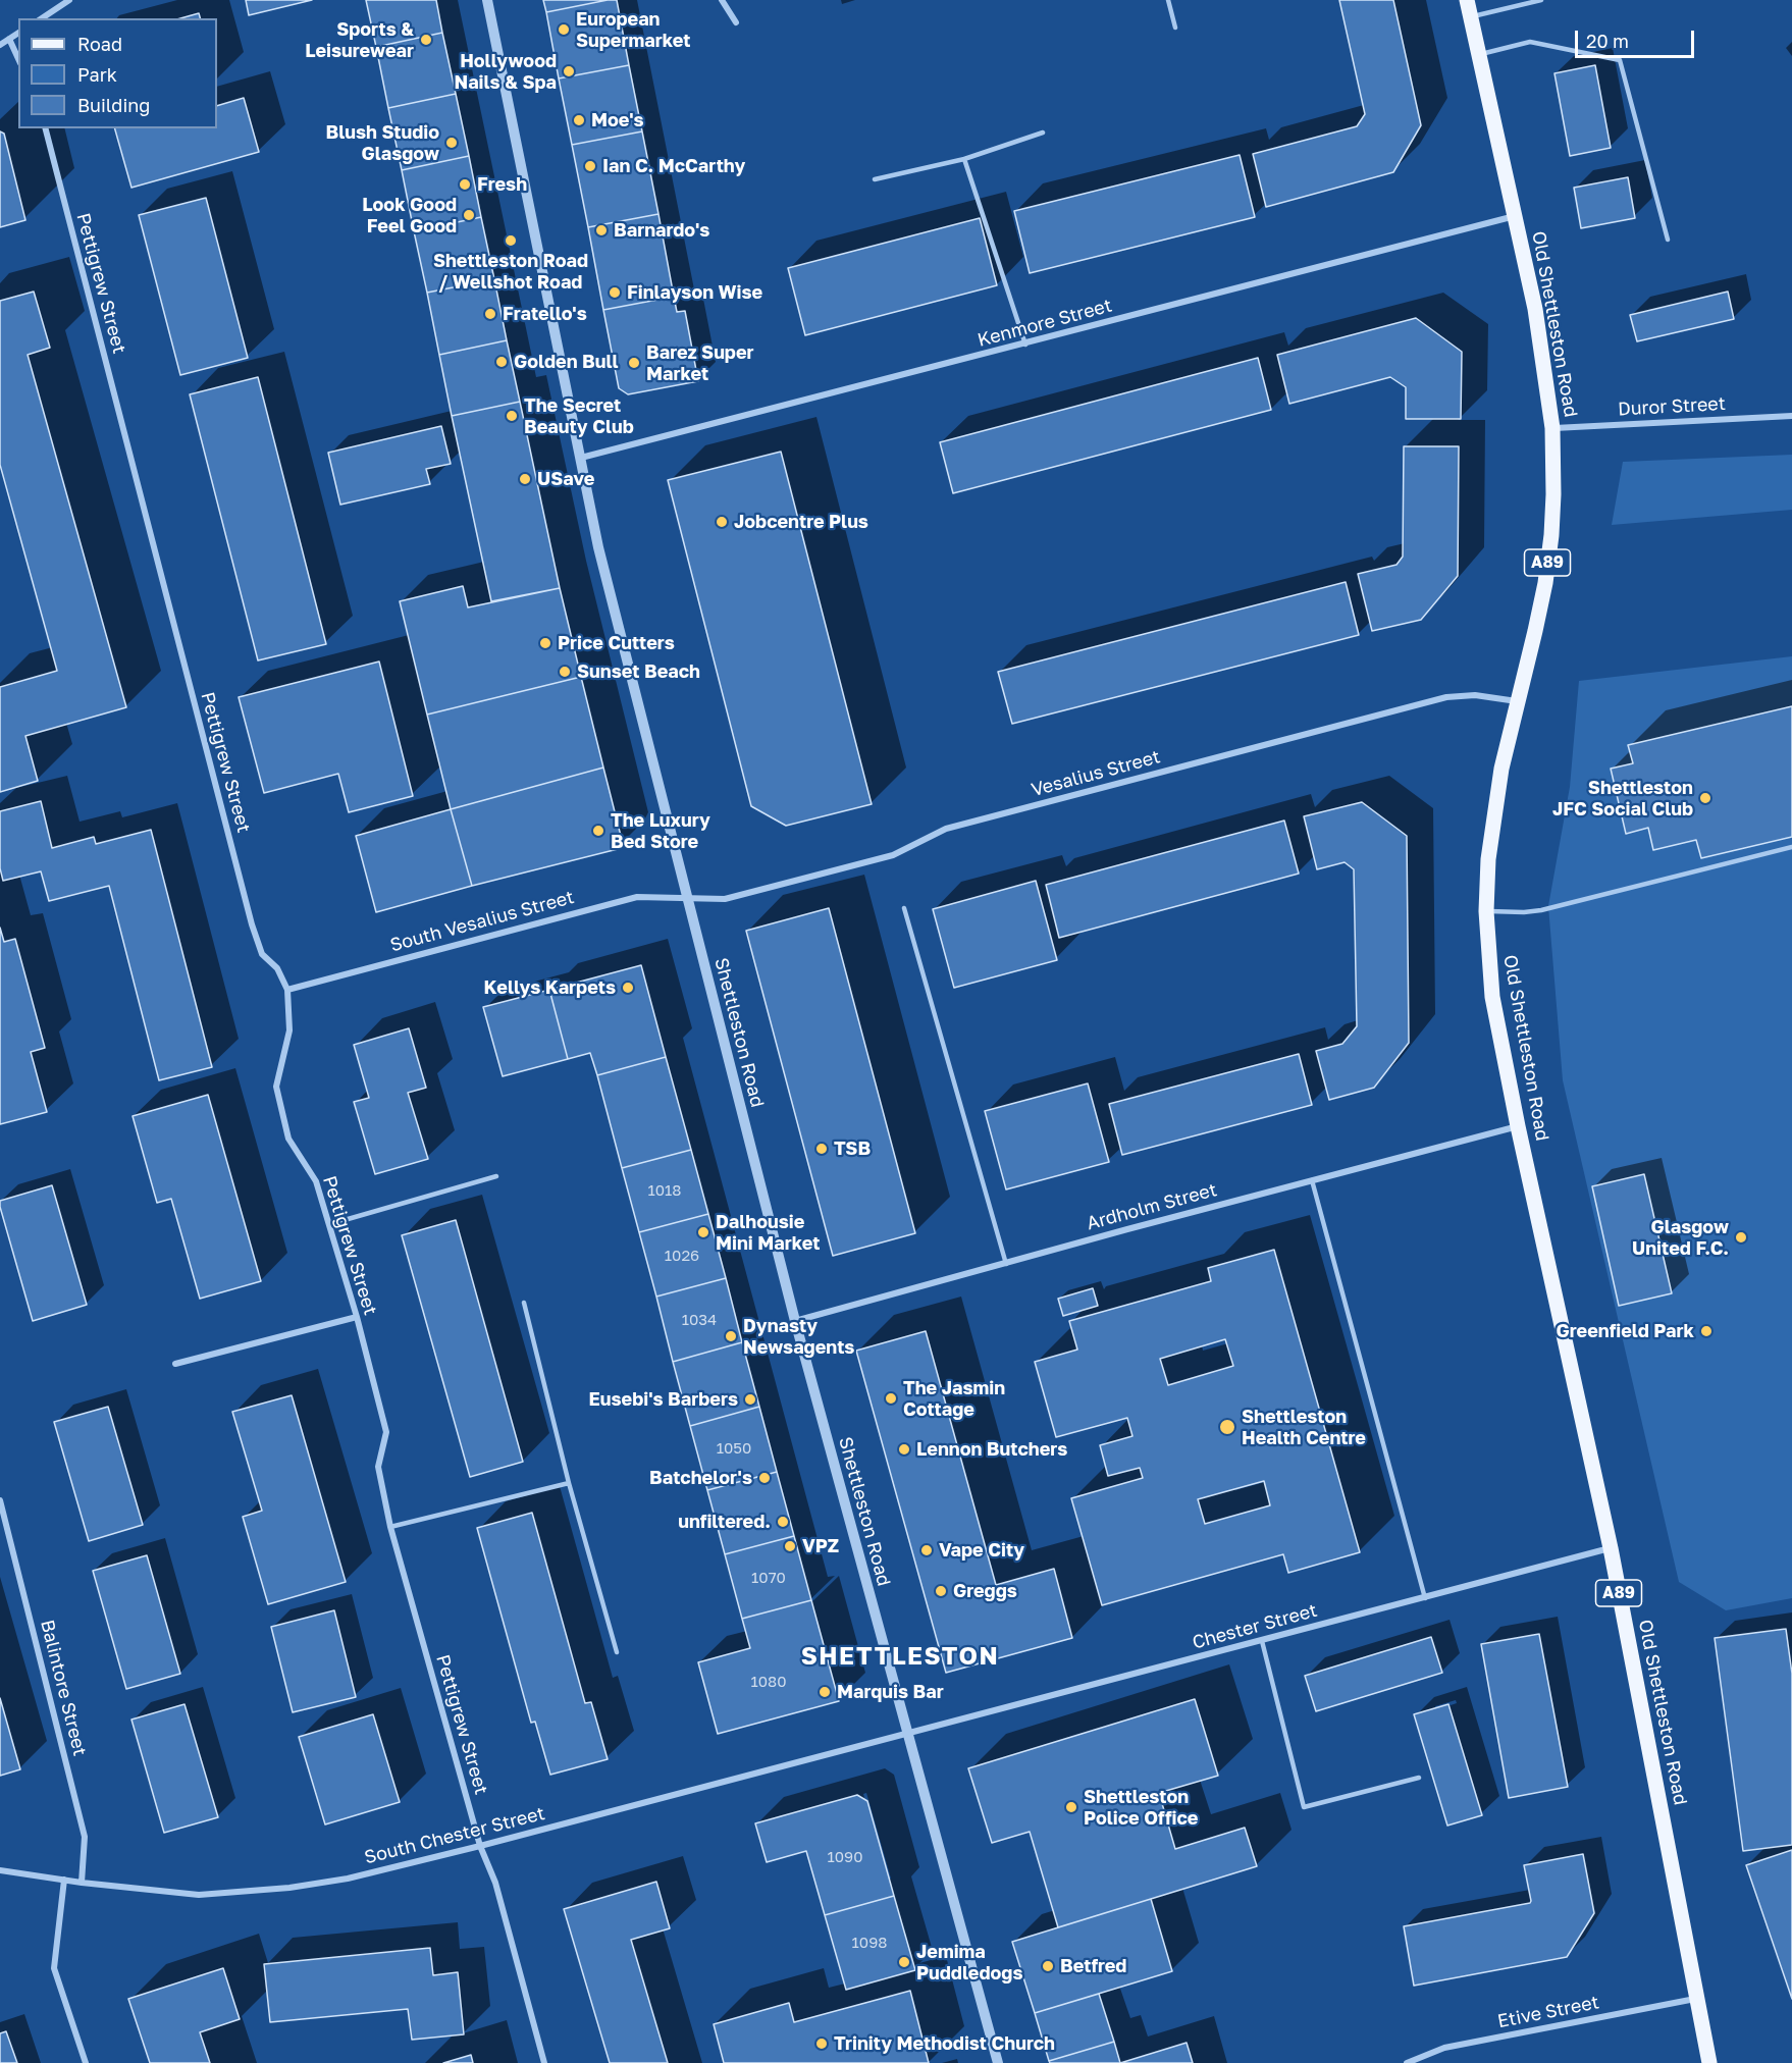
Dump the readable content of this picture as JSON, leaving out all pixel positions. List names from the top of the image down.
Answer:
{
  "streets": {
    "main road": ["Old Shettleston Road", "A89"],
    "street": [
      "Pettigrew Street",
      "Kenmore Street",
      "Duror Street",
      "Vesalius Street",
      "South Vesalius Street",
      "Shettleston Road",
      "Ardholm Street",
      "Chester Street",
      "Balintore Street",
      "South Chester Street",
      "Etive Street"
    ]
  },
  "crossings": [
    ["Pettigrew Street", "South Vesalius Street"],
    ["Pettigrew Street", "South Chester Street"],
    ["Kenmore Street", "Old Shettleston Road"],
    ["Kenmore Street", "Shettleston Road"],
    ["Old Shettleston Road", "Duror Street"],
    ["Old Shettleston Road", "Vesalius Street"],
    ["Old Shettleston Road", "Ardholm Street"],
    ["Old Shettleston Road", "Chester Street"],
    ["Old Shettleston Road", "Etive Street"],
    ["Vesalius Street", "South Vesalius Street"],
    ["Vesalius Street", "Shettleston Road"],
    ["South Vesalius Street", "Shettleston Road"],
    ["Shettleston Road", "Ardholm Street"],
    ["Shettleston Road", "Chester Street"],
    ["Shettleston Road", "South Chester Street"],
    ["Chester Street", "South Chester Street"],
    ["Balintore Street", "South Chester Street"]
  ],
  "districts": ["SHETTLESTON"],
  "places": [
    "European Supermarket",
    "Sports & Leisurewear",
    "Hollywood Nails & Spa",
    "Moe's",
    "Blush Studio Glasgow",
    "Ian C. McCarthy",
    "Fresh",
    "Look Good Feel Good",
    "Barnardo's",
    "Shettleston Road / Wellshot Road",
    "Finlayson Wise",
    "Fratello's",
    "Golden Bull",
    "Barez Super Market",
    "The Secret Beauty Club",
    "USave",
    "Jobcentre Plus",
    "Price Cutters",
    "Sunset Beach",
    "Shettleston JFC Social Club",
    "The Luxury Bed Store",
    "Kellys Karpets",
    "TSB",
    "Dalhousie Mini Market",
    "Glasgow United F.C.",
    "Greenfield Park",
    "Dynasty Newsagents",
    "The Jasmin Cottage",
    "Eusebi's Barbers",
    "Shettleston Health Centre",
    "Lennon Butchers",
    "Batchelor's",
    "unfiltered.",
    "VPZ",
    "Vape City",
    "Greggs",
    "Marquis Bar",
    "Shettleston Police Office",
    "Jemima Puddledogs",
    "Betfred",
    "Trinity Methodist Church"
  ],
  "house_numbers": [
    "1018",
    "1026",
    "1034",
    "1050",
    "1070",
    "1080",
    "1090",
    "1098"
  ],
  "legend": ["Road", "Park", "Building"],
  "scale_bar": "20 m"
}
